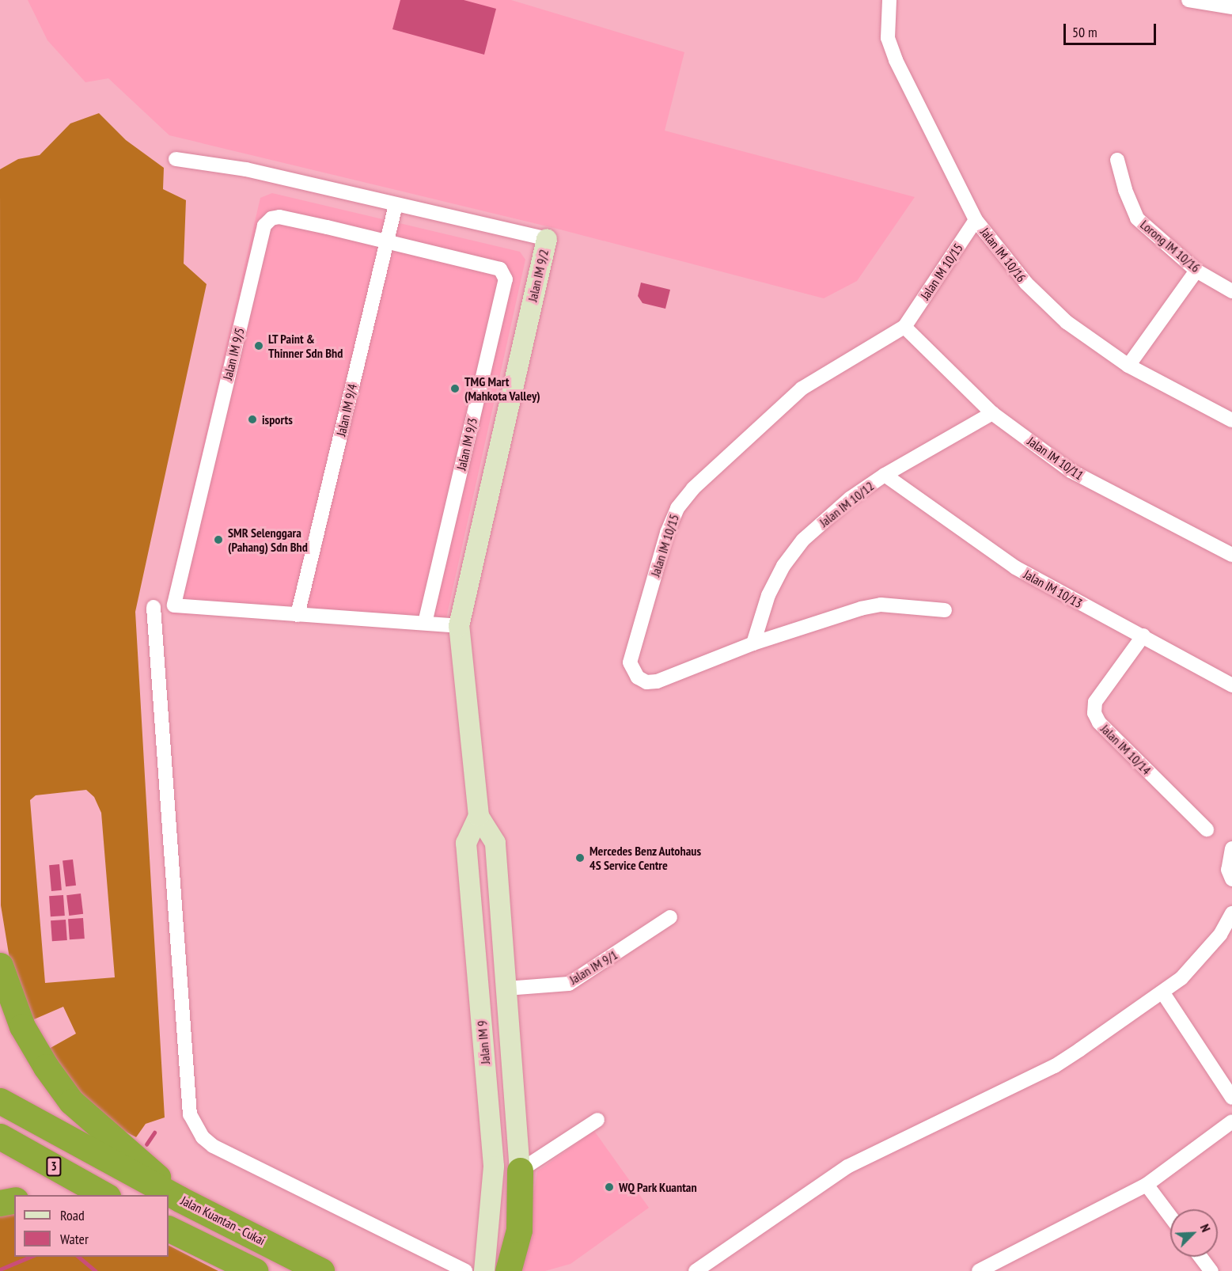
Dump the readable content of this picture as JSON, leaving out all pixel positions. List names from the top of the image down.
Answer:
{
  "streets": {
    "highway": ["3", "Jalan Kuantan - Cukai"],
    "street": [
      "Lorong IM 10/16",
      "Jalan IM 10/16",
      "Jalan IM 10/15",
      "Jalan IM 9/2",
      "Jalan IM 9/5",
      "Jalan IM 9/4",
      "Jalan IM 9/3",
      "Jalan IM 10/11",
      "Jalan IM 10/12",
      "Jalan IM 10/13",
      "Jalan IM 10/14",
      "Jalan IM 9/1",
      "Jalan IM 9"
    ]
  },
  "crossings": [
    ["Jalan IM 10/16", "Jalan IM 10/15"],
    ["Jalan IM 10/15", "Jalan IM 10/11"],
    ["Jalan IM 10/15", "Jalan IM 10/12"],
    ["Jalan IM 9/2", "Jalan IM 9/4"],
    ["Jalan IM 9/2", "Jalan IM 9"],
    ["Jalan IM 9/5", "Jalan IM 9/4"],
    ["Jalan IM 9/5", "Jalan IM 9/3"],
    ["Jalan IM 9/4", "Jalan IM 9/3"],
    ["Jalan IM 10/11", "Jalan IM 10/12"],
    ["Jalan IM 10/12", "Jalan IM 10/13"],
    ["Jalan IM 10/13", "Jalan IM 10/14"],
    ["Jalan IM 9/1", "Jalan IM 9"]
  ],
  "places": [
    "LT Paint & Thinner Sdn Bhd",
    "TMG Mart (Mahkota Valley)",
    "isports",
    "SMR Selenggara (Pahang) Sdn Bhd",
    "Mercedes Benz Autohaus 4S Service Centre",
    "WQ Park Kuantan"
  ],
  "legend": ["Road", "Water"],
  "scale_bar": "50 m",
  "north": "top right"
}
